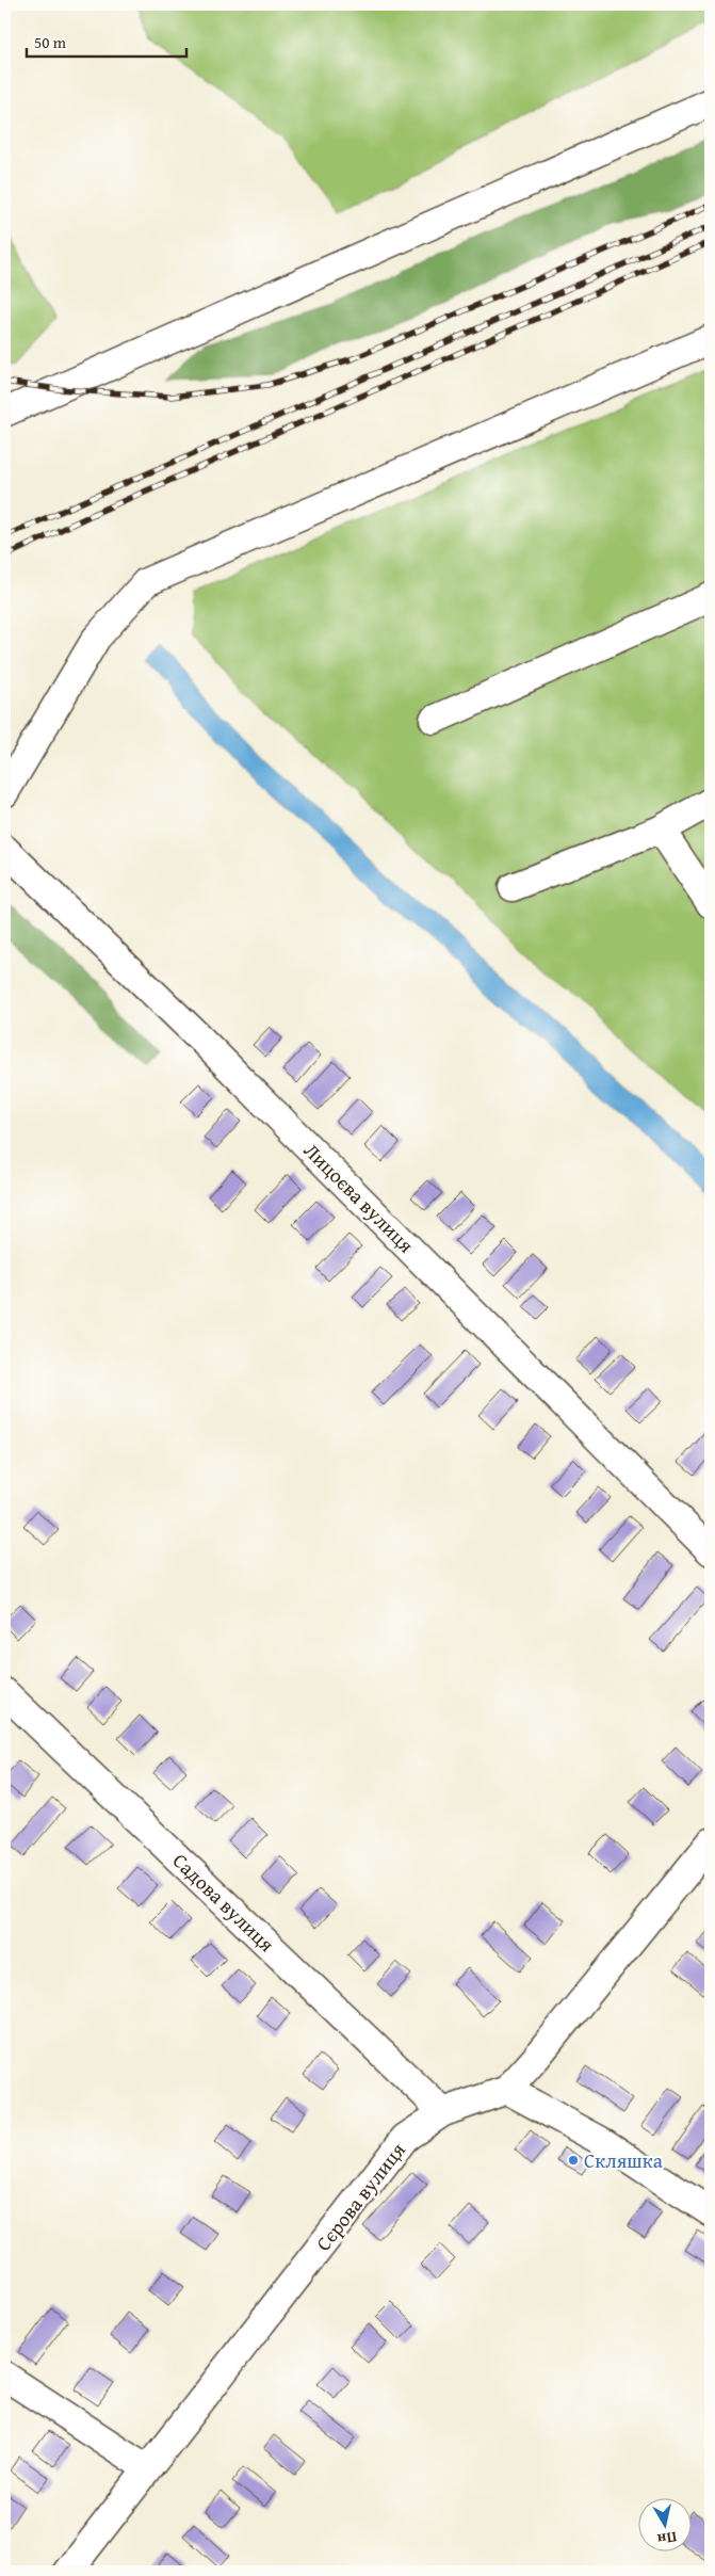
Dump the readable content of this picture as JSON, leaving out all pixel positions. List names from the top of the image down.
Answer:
{
  "streets": {
    "street": ["Лицоєва вулиця", "Садова вулиця", "Сєрова вулиця"]
  },
  "crossings": [
    ["Садова вулиця", "Сєрова вулиця"]
  ],
  "places": ["Скляшка"],
  "scale_bar": "50 m",
  "north": "bottom"
}
